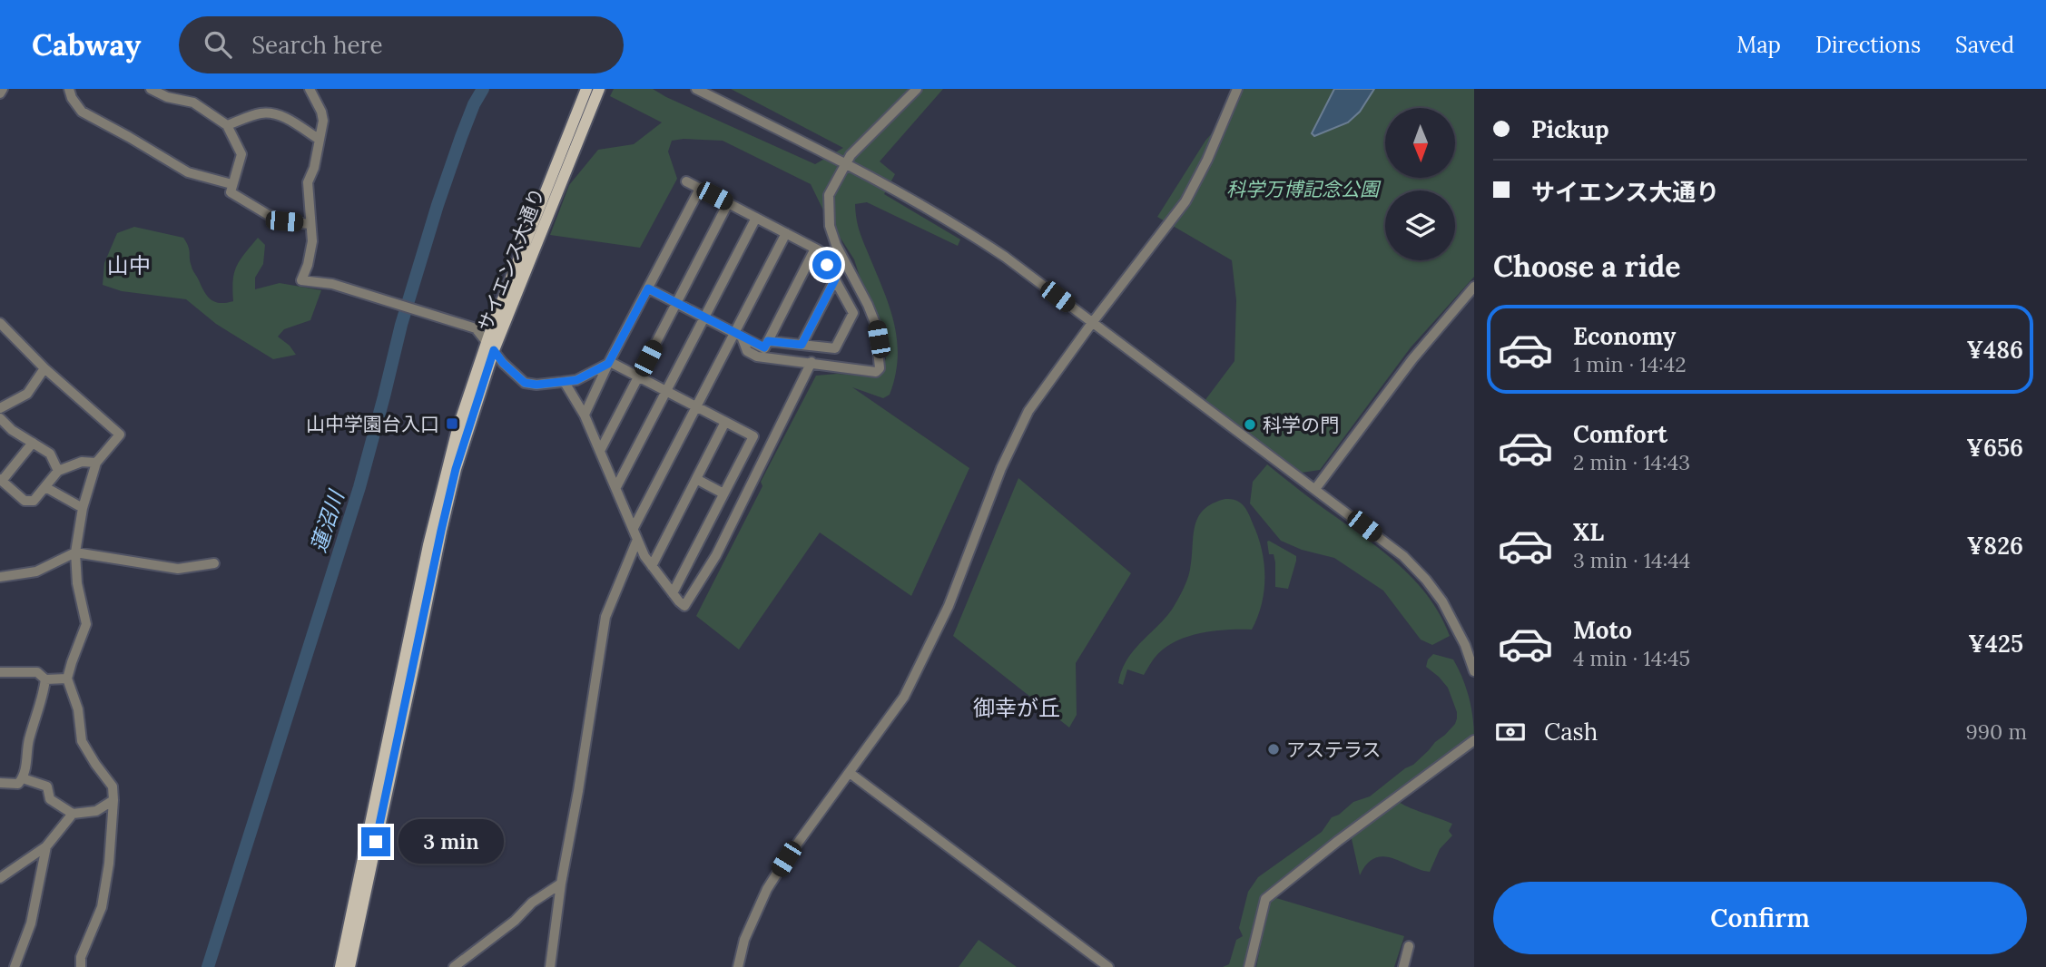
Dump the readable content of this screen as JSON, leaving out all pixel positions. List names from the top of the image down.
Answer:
{
  "streets": {
    "main road": ["サイエンス大通り"]
  },
  "districts": ["山中", "御幸が丘"],
  "water": ["蓮沼川"],
  "parks": ["科学万博記念公園"],
  "places": {
    "transit": ["山中学園台入口"],
    "other": ["科学の門", "アステラス"]
  },
  "north": "bottom",
  "page": {
    "header": "Cabway",
    "search": "Search here",
    "nav": ["Map", "Directions", "Saved"],
    "banner": ["Pickup", "サイエンス大通り"],
    "heading": "Choose a ride",
    "list": [
      {
        "name": "Economy",
        "note": "1 min · 14:42",
        "value": "¥486"
      },
      {
        "name": "Comfort",
        "note": "2 min · 14:43",
        "value": "¥656"
      },
      {
        "name": "XL",
        "note": "3 min · 14:44",
        "value": "¥826"
      },
      {
        "name": "Moto",
        "note": "4 min · 14:45",
        "value": "¥425"
      }
    ],
    "pay": ["Cash", "990 m"],
    "bubble": "3 min",
    "buttons": "Confirm"
  }
}
